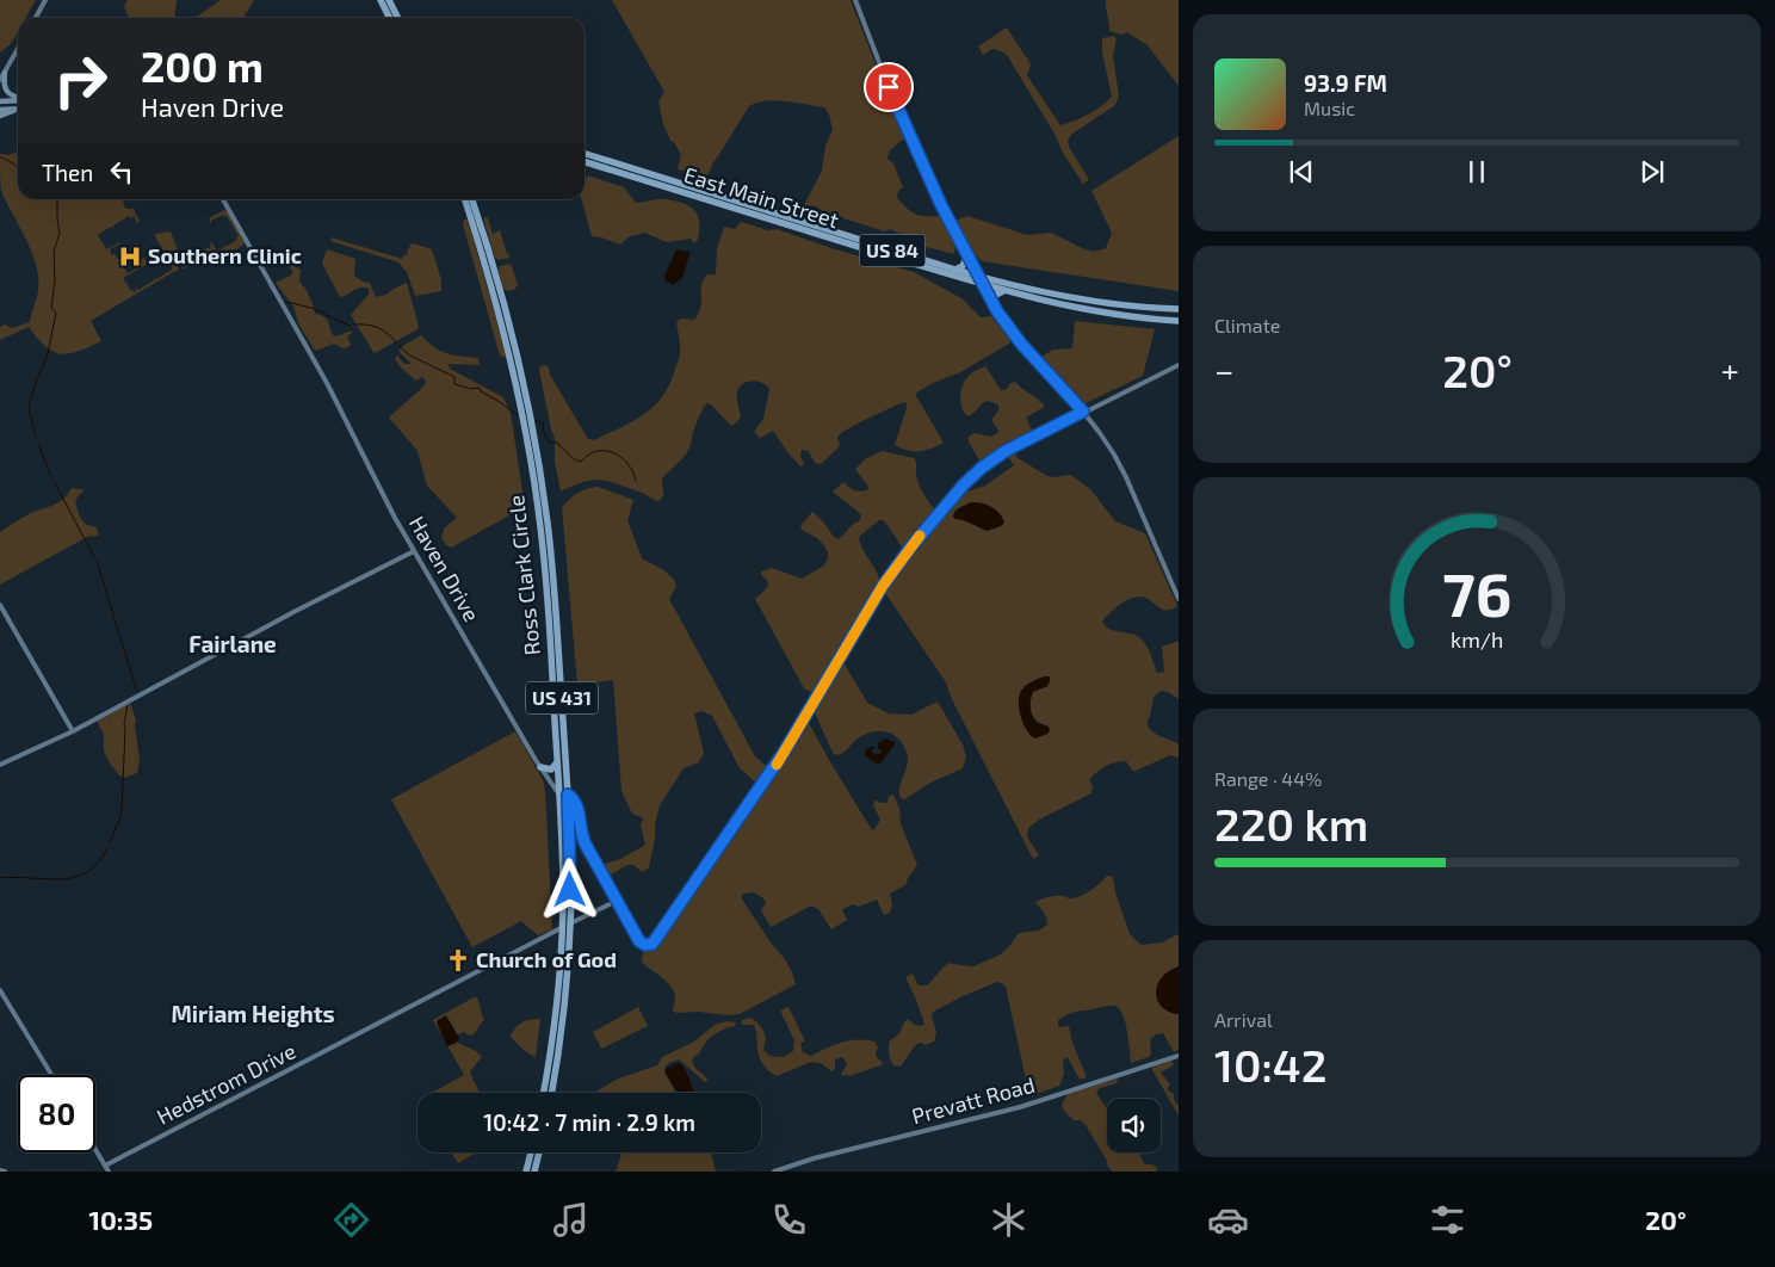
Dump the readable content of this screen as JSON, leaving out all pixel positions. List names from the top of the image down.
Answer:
{
  "streets": {
    "highway": [
      "East Main Street",
      "US 84",
      "Ross Clark Circle",
      "US 431"
    ],
    "street": ["Haven Drive", "Hedstrom Drive", "Prevatt Road"]
  },
  "crossings": [
    ["Haven Drive", "Ross Clark Circle"],
    ["Haven Drive", "Hedstrom Drive"],
    ["Ross Clark Circle", "Hedstrom Drive"]
  ],
  "districts": ["Fairlane", "Miriam Heights"],
  "places": {
    "hospital": ["Southern Clinic"],
    "church": ["Church of God"]
  },
  "page": {
    "turn": ["200 m", "Haven Drive"],
    "song": ["93.9 FM", "Music"],
    "then": "Then",
    "tile": [
      "Climate",
      ["Range · 44%", "220 km"],
      ["Arrival", "10:42"]
    ],
    "heat": ["−", "20°", "+"],
    "limit": "80",
    "trip": "10:42 · 7 min · 2.9 km",
    "tabs": ["10:35", "20°"],
    "gauge": ["76", "km/h"]
  }
}
